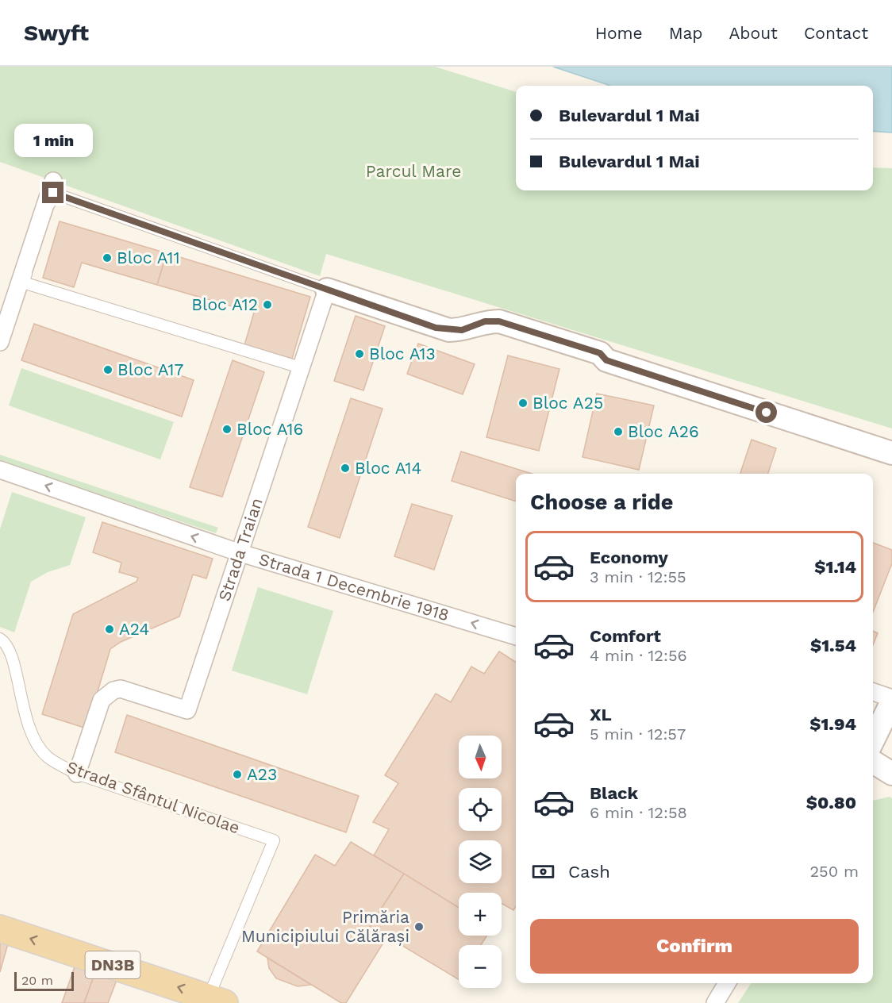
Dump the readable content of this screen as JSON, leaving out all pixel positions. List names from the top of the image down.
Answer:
{
  "streets": {
    "main road": ["DN3B"],
    "street": ["Strada Traian", "Strada 1 Decembrie 1918"],
    "lane": ["Strada Sfântul Nicolae"]
  },
  "crossings": [
    ["Strada Traian", "Strada 1 Decembrie 1918"],
    ["Strada Traian", "Strada Sfântul Nicolae"],
    ["Strada Sfântul Nicolae", "DN3B"]
  ],
  "one_way": ["Strada 1 Decembrie 1918"],
  "parks": ["Parcul Mare"],
  "places": [
    "Bloc A11",
    "Bloc A12",
    "Bloc A13",
    "Bloc A17",
    "Bloc A25",
    "Bloc A16",
    "Bloc A26",
    "Bloc A14",
    "A24",
    "A23",
    "Primăria Municipiului Călărași"
  ],
  "scale_bar": "20 m",
  "north": "bottom",
  "page": {
    "header": "Swyft",
    "nav": [
      "Home",
      "Map",
      "About",
      "Contact"
    ],
    "banner": ["Bulevardul 1 Mai", "Bulevardul 1 Mai"],
    "bubble": "1 min",
    "heading": "Choose a ride",
    "list": [
      {
        "name": "Economy",
        "note": "3 min · 12:55",
        "value": "$1.14"
      },
      {
        "name": "Comfort",
        "note": "4 min · 12:56",
        "value": "$1.54"
      },
      {
        "name": "XL",
        "note": "5 min · 12:57",
        "value": "$1.94"
      },
      {
        "name": "Black",
        "note": "6 min · 12:58",
        "value": "$0.80"
      }
    ],
    "map_buttons": ["+", "−"],
    "pay": ["Cash", "250 m"],
    "buttons": "Confirm",
    "scale": "20 m"
  }
}
